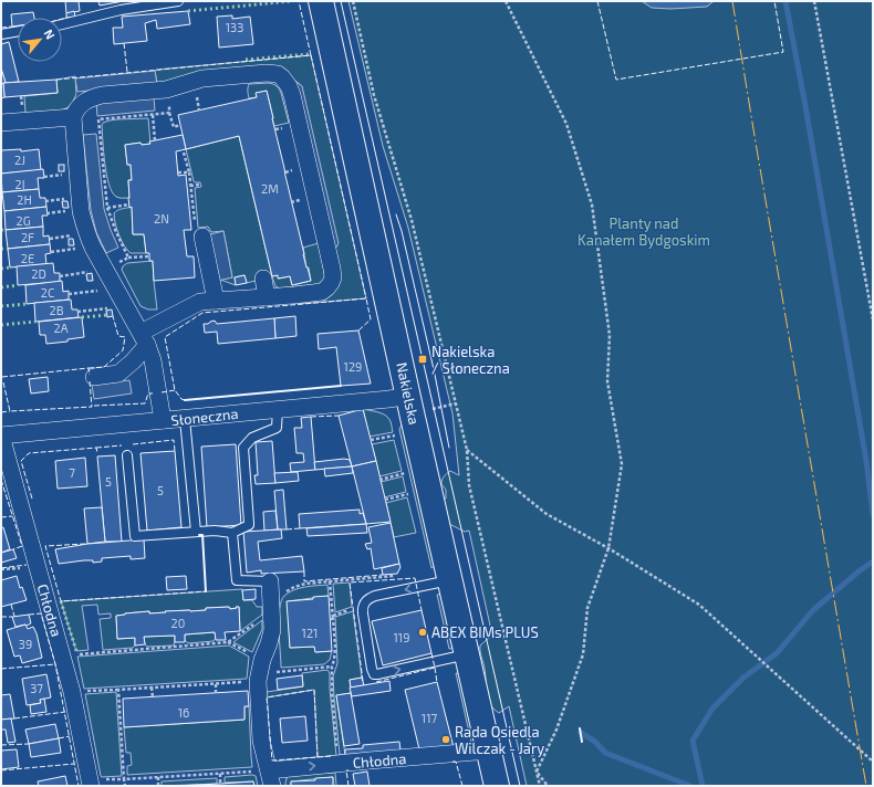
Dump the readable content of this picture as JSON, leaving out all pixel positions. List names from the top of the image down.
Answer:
{
  "streets": {
    "main road": ["Nakielska"],
    "street": ["Słoneczna", "Chłodna"]
  },
  "crossings": [
    ["Nakielska", "Słoneczna"],
    ["Nakielska", "Chłodna"],
    ["Słoneczna", "Chłodna"]
  ],
  "parks": ["Planty nad Kanałem Bydgoskim"],
  "places": {
    "transit": ["Nakielska / Słoneczna"],
    "other": ["ABEX BIMs PLUS", "Rada Osiedla Wilczak - Jary"]
  },
  "house_numbers": [
    "133",
    "2J",
    "2I",
    "2M",
    "2H",
    "2N",
    "2G",
    "2F",
    "2E",
    "2D",
    "2C",
    "2B",
    "2A",
    "129",
    "7",
    "5",
    "5",
    "20",
    "121",
    "119",
    "39",
    "37",
    "16",
    "117"
  ],
  "north": "top right"
}
